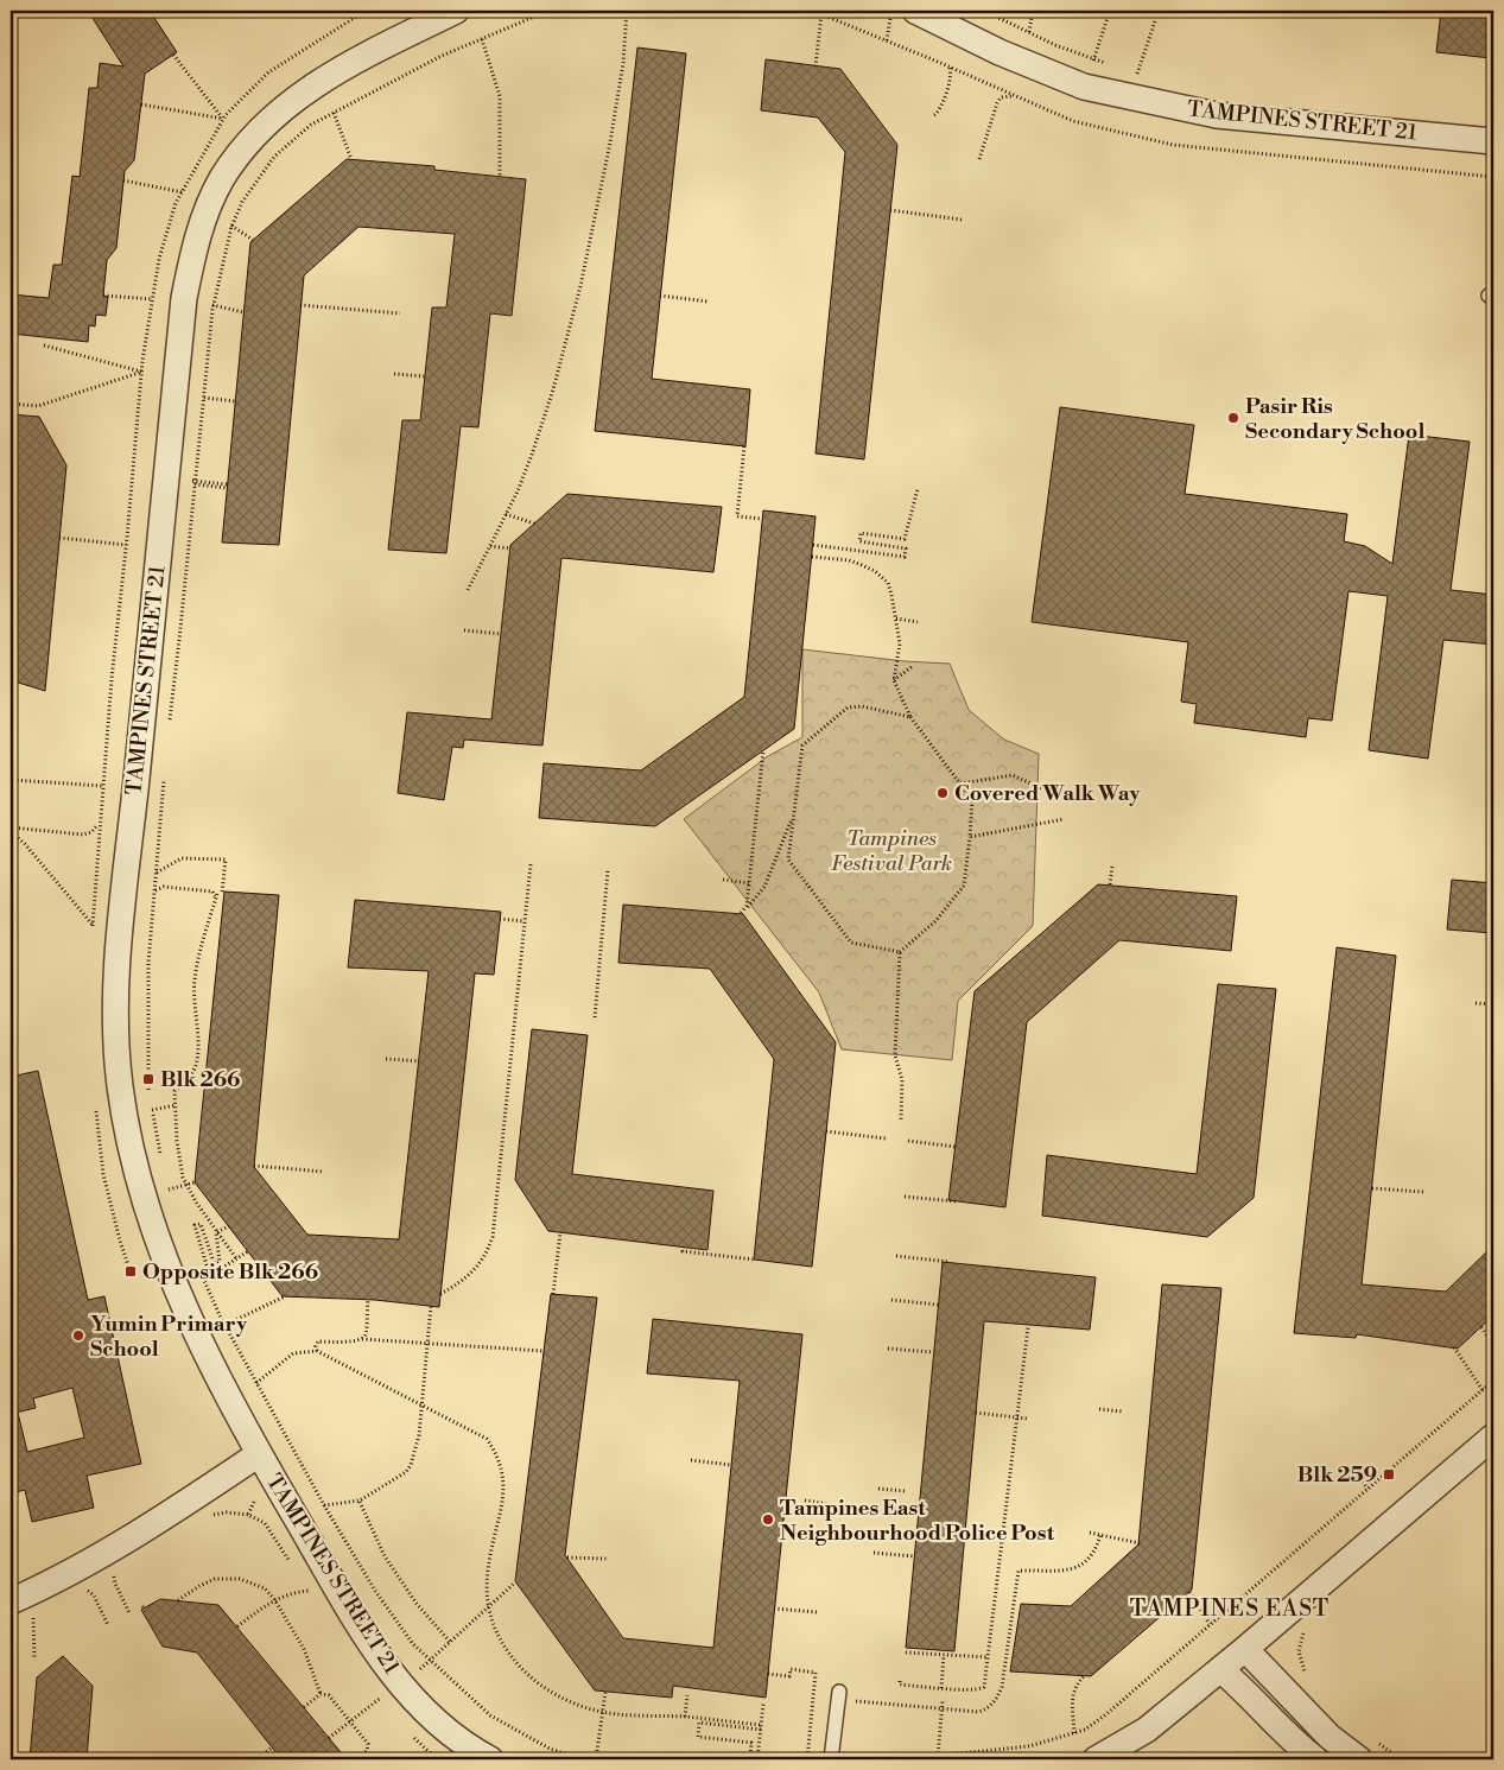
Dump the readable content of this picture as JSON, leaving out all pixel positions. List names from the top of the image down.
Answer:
{
  "streets": {
    "street": ["TAMPINES STREET 21"]
  },
  "districts": ["TAMPINES EAST"],
  "parks": ["Tampines Festival Park"],
  "places": {
    "other": [
      "Pasir Ris Secondary School",
      "Covered Walk Way",
      "Yumin Primary School",
      "Tampines East Neighbourhood Police Post"
    ],
    "transit": ["Blk 266", "Opposite Blk 266", "Blk 259"]
  }
}
